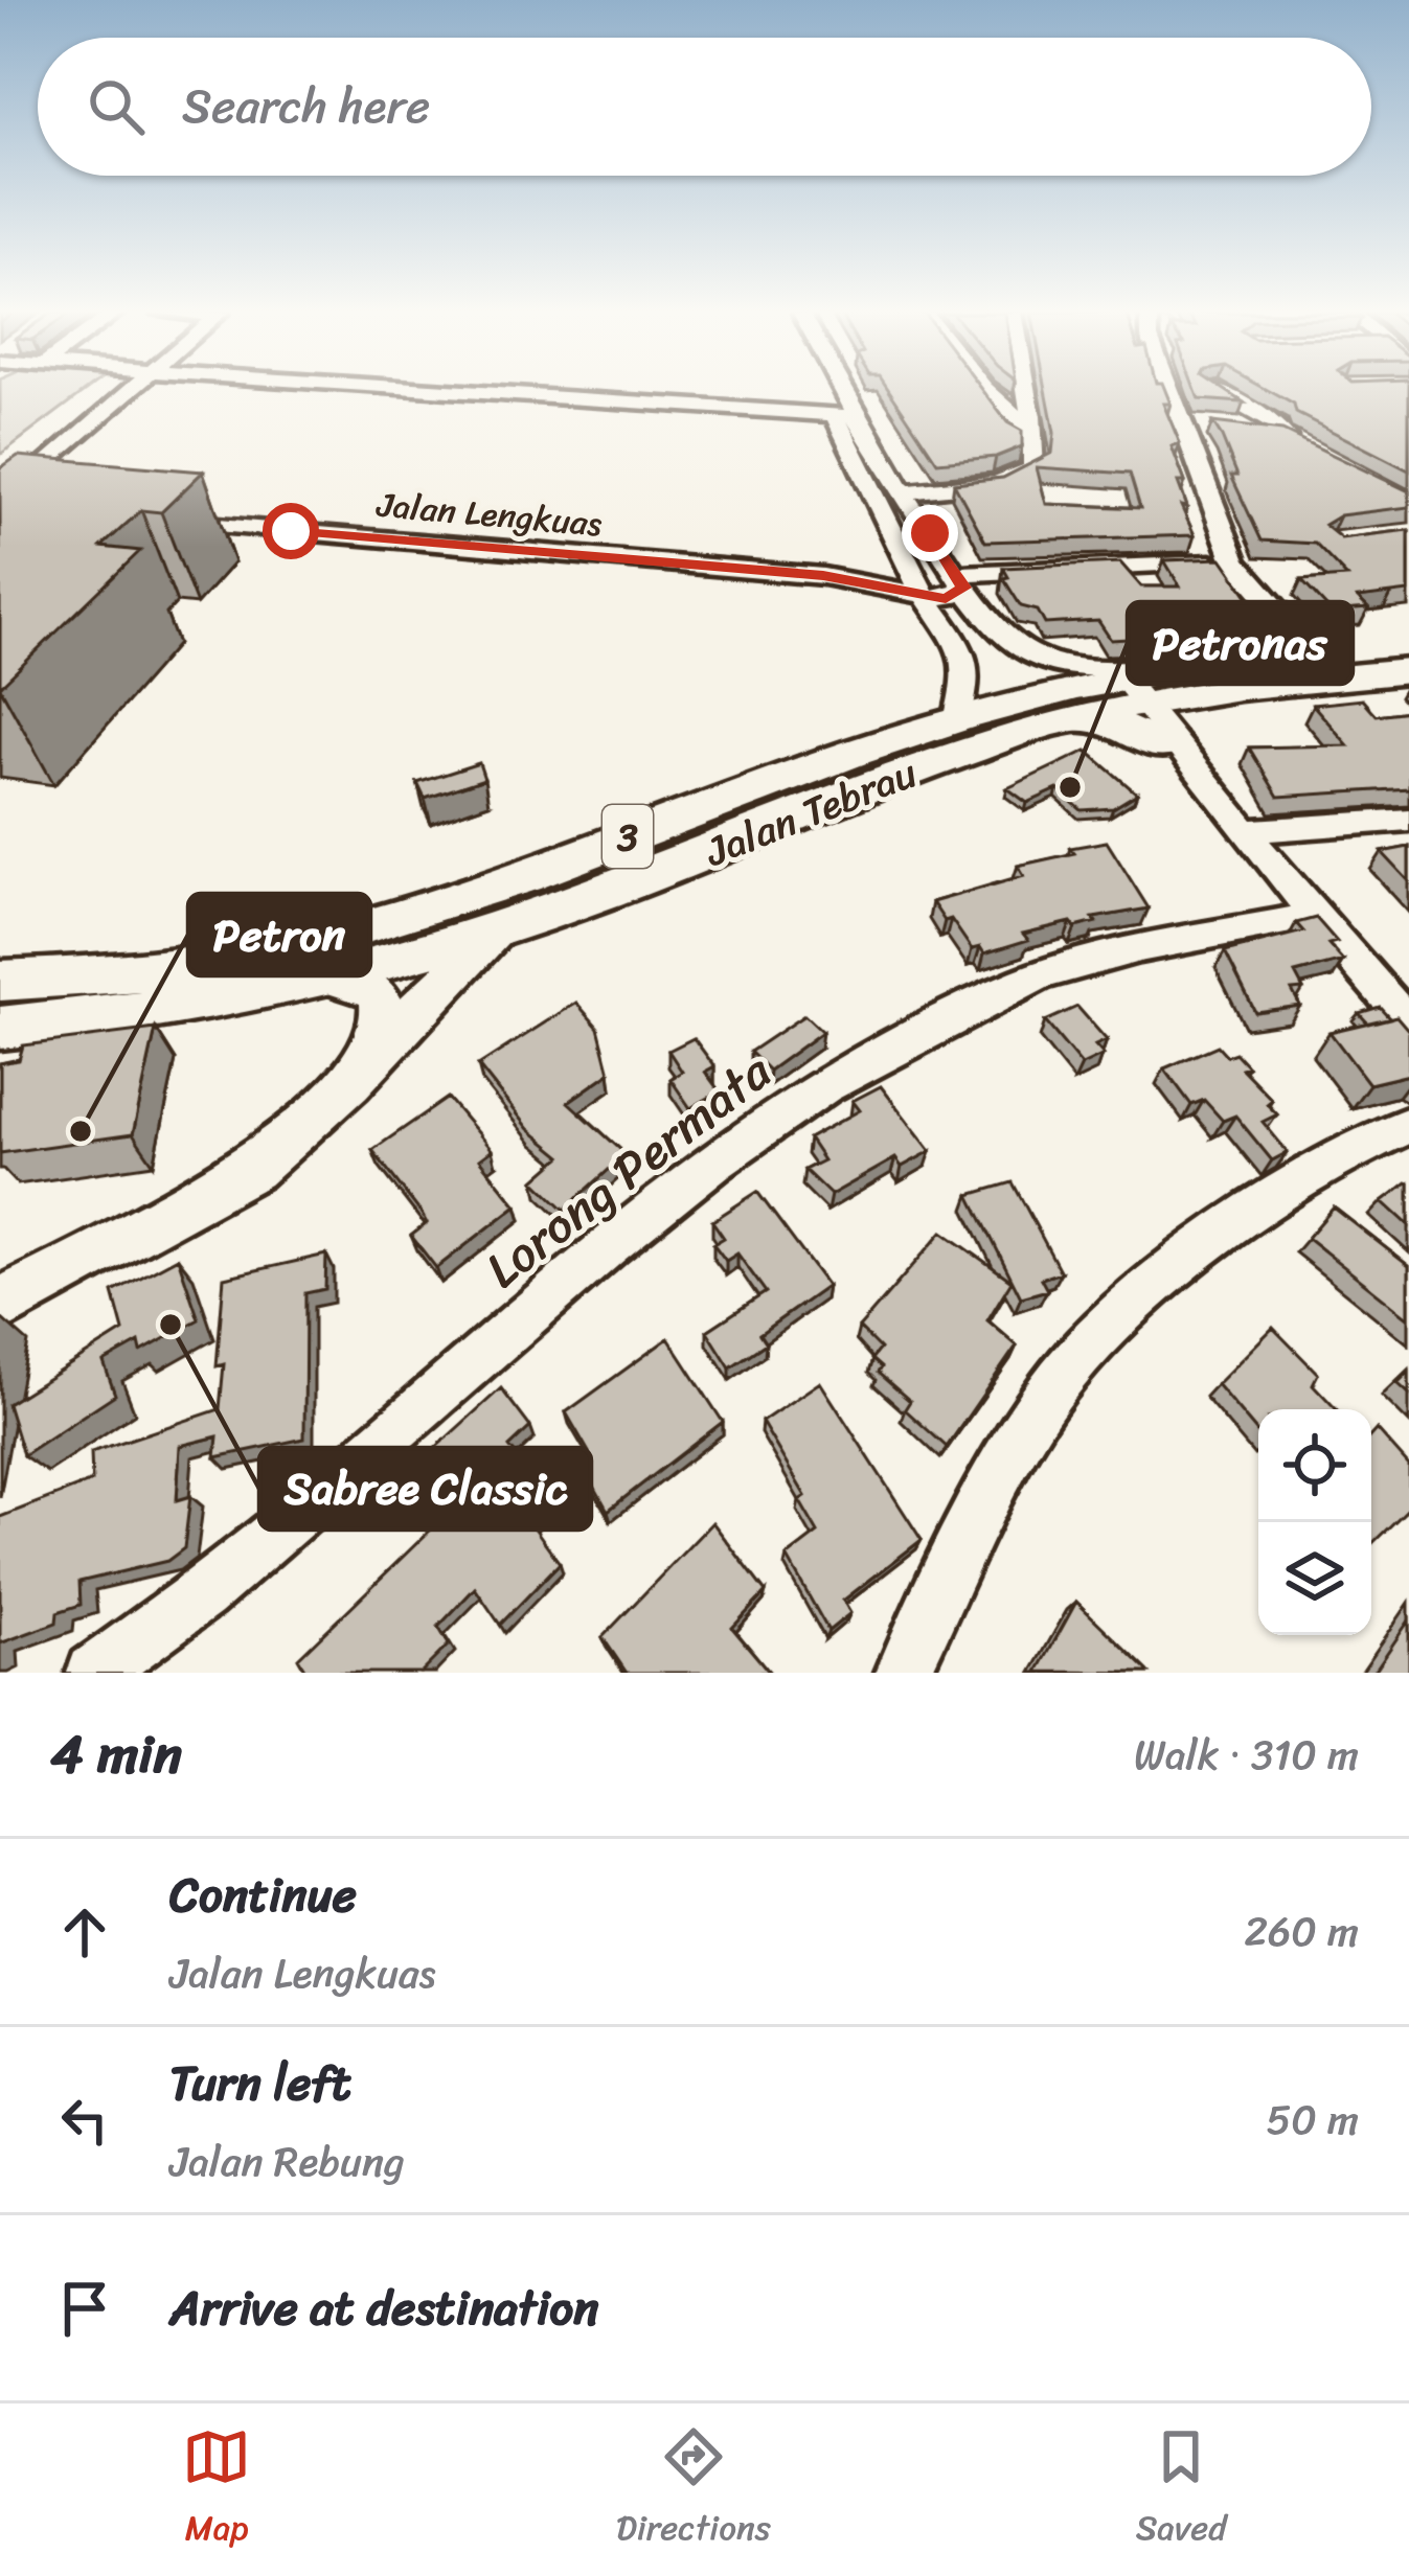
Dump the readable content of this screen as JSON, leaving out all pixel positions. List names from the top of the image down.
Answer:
{
  "streets": {
    "highway": ["Jalan Tebrau", "3"],
    "street": ["Jalan Lengkuas", "Lorong Permata"]
  },
  "places": ["Petronas", "Petron", "Sabree Classic"],
  "page": {
    "search": "Search here",
    "heading": ["4 min", "Walk · 310 m"],
    "list": [
      ["Continue", "Jalan Lengkuas", "260 m"],
      ["Turn left", "Jalan Rebung", "50 m"],
      "Arrive at destination"
    ],
    "nav": ["Map", "Directions", "Saved"]
  }
}
